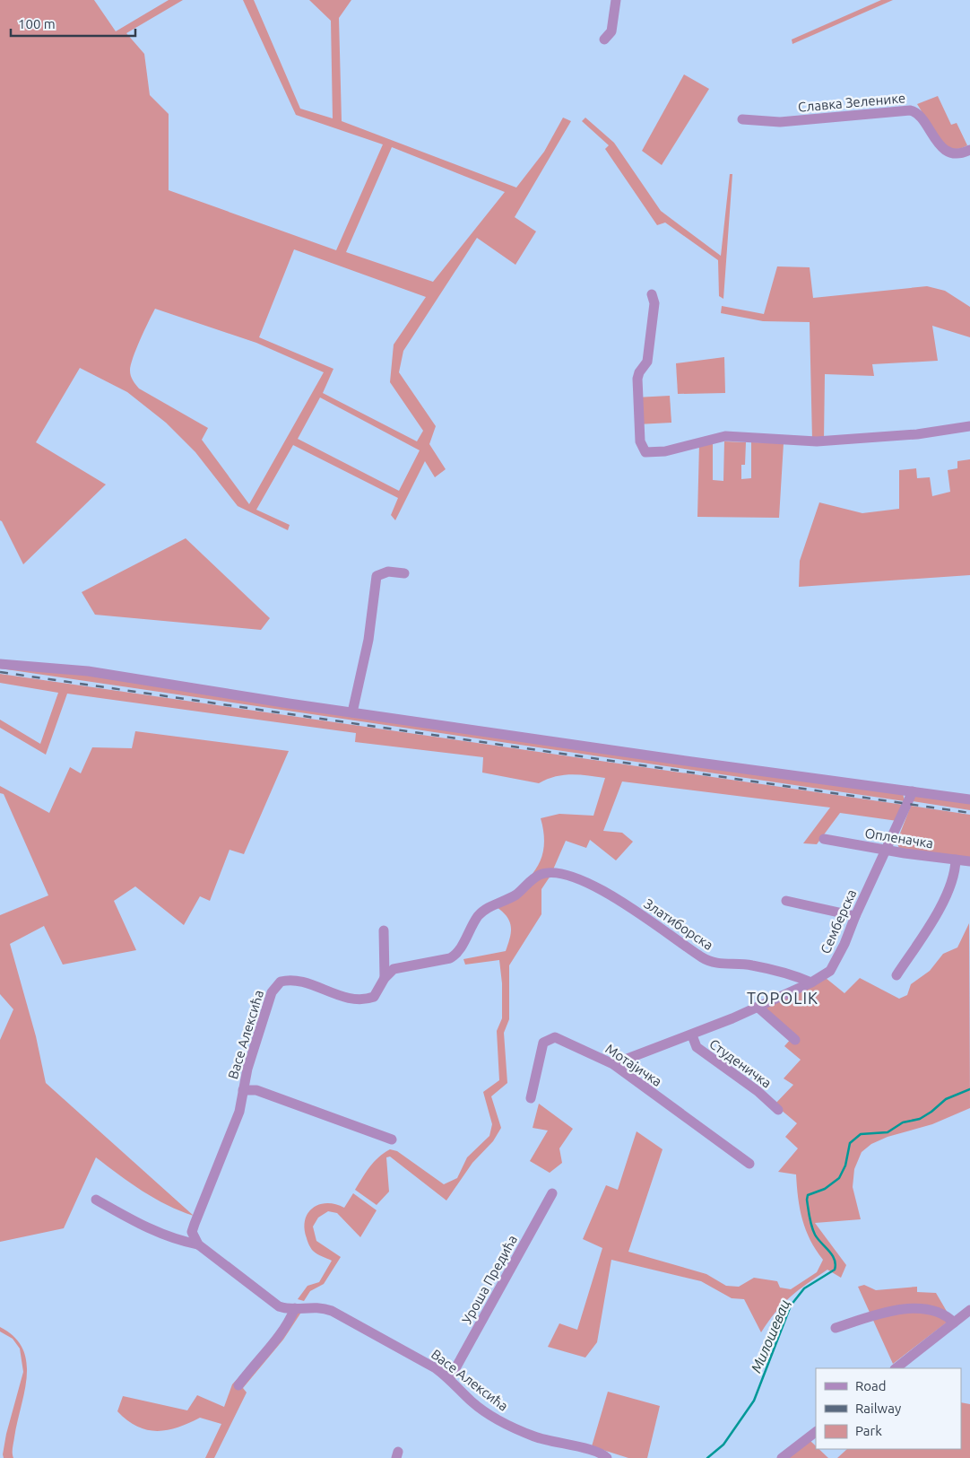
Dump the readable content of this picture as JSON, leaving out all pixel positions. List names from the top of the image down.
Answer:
{
  "streets": {
    "street": [
      "Славка Зеленике",
      "Опленачка",
      "Семберска",
      "Златиборска",
      "Васе Алексића",
      "Студеничка",
      "Мотајичка",
      "Уроша Предића"
    ]
  },
  "crossings": [
    ["Опленачка", "Семберска"],
    ["Семберска", "Златиборска"],
    ["Семберска", "Студеничка"],
    ["Семберска", "Мотајичка"],
    ["Златиборска", "Васе Алексића"],
    ["Васе Алексића", "Уроша Предића"]
  ],
  "districts": ["TOPOLIK"],
  "water": ["Милошевац"],
  "legend": ["Road", "Railway", "Park"],
  "scale_bar": "100 m"
}
